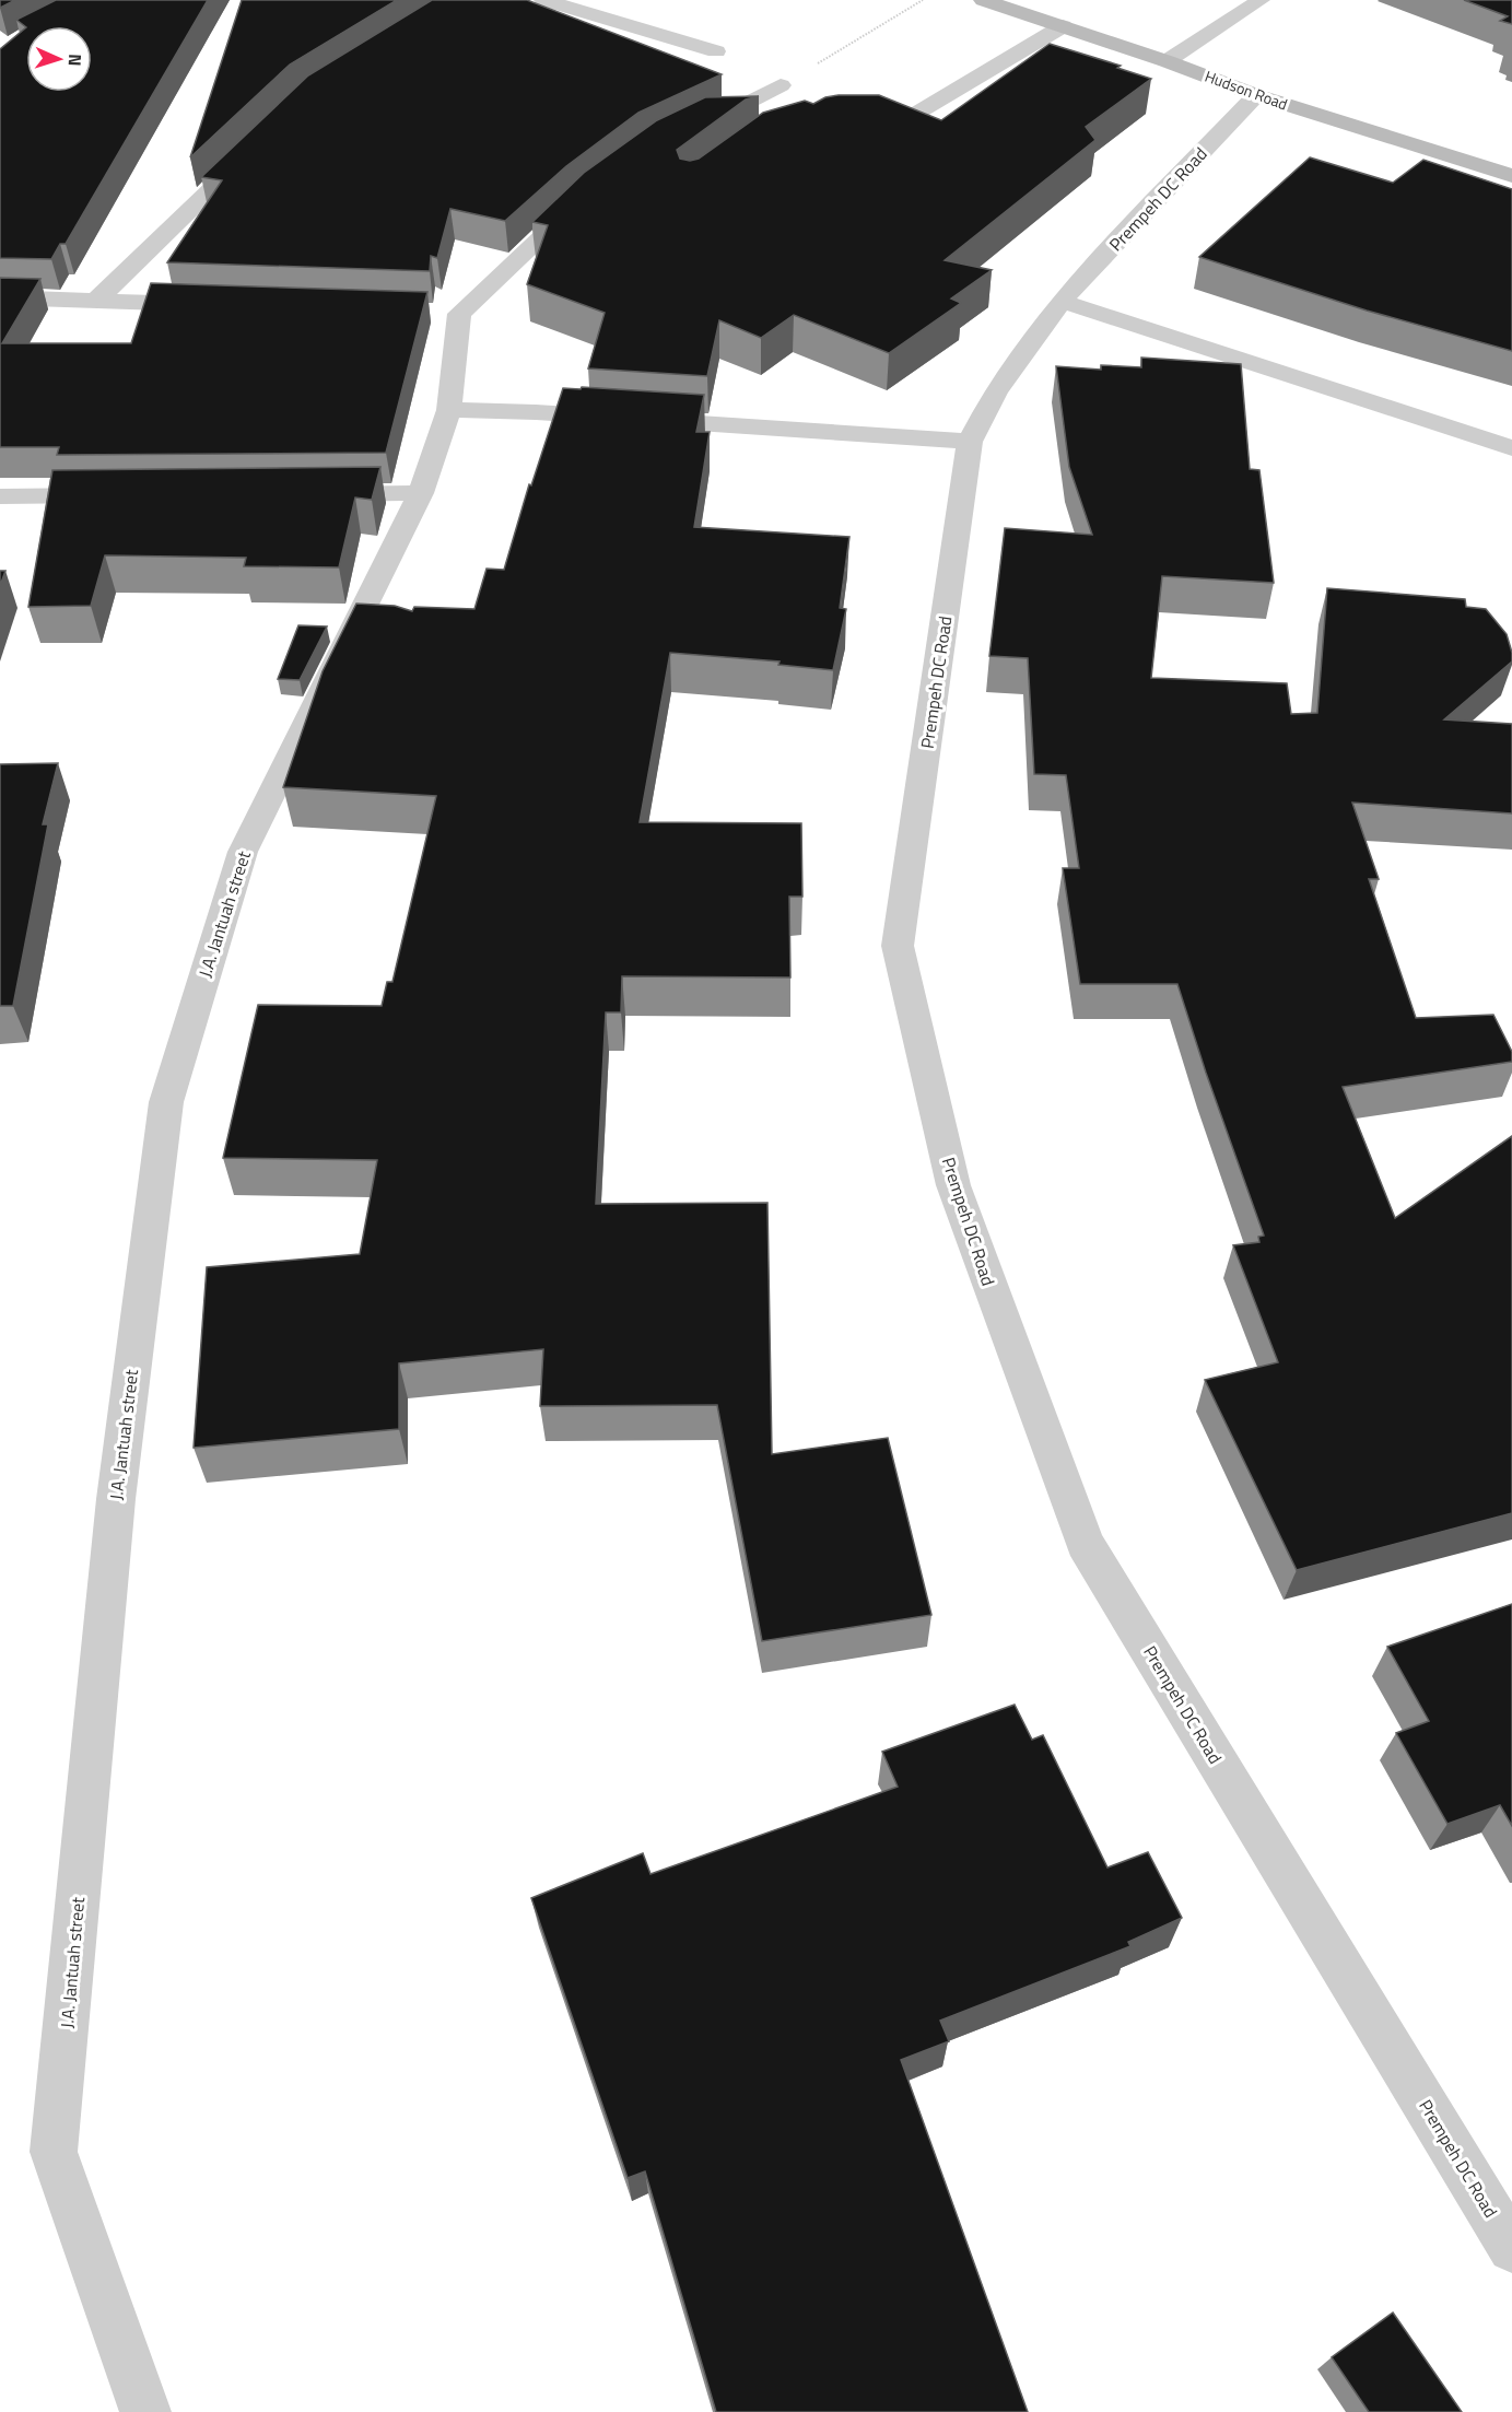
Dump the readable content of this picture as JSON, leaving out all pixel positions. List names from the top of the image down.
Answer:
{
  "streets": {
    "street": ["Hudson Road", "Prempeh DC Road", "J.A. Jantuah street"]
  },
  "crossings": [
    ["Hudson Road", "Prempeh DC Road"]
  ],
  "north": "right"
}
